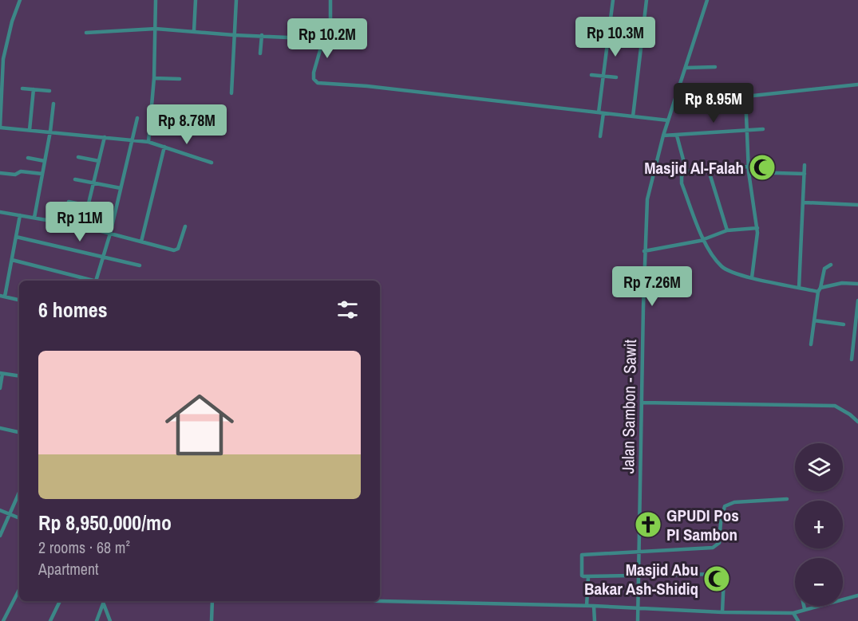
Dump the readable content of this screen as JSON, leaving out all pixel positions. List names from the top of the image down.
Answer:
{
  "streets": {
    "street": ["Jalan Sambon - Sawit"]
  },
  "places": {
    "mosque": ["Masjid Al-Falah", "Masjid Abu Bakar Ash-Shidiq"],
    "church": ["GPUDI Pos PI Sambon"]
  },
  "page": {
    "price": [
      "Rp 10.3M",
      "Rp 10.2M",
      "Rp 8.95M",
      "Rp 8.78M",
      "Rp 11M",
      "Rp 7.26M"
    ],
    "heading": "6 homes",
    "list": [
      {
        "name": "Rp 8,950,000/mo",
        "note": "2 rooms · 68 m² · Apartment"
      }
    ],
    "map_buttons": ["+", "−"]
  }
}
